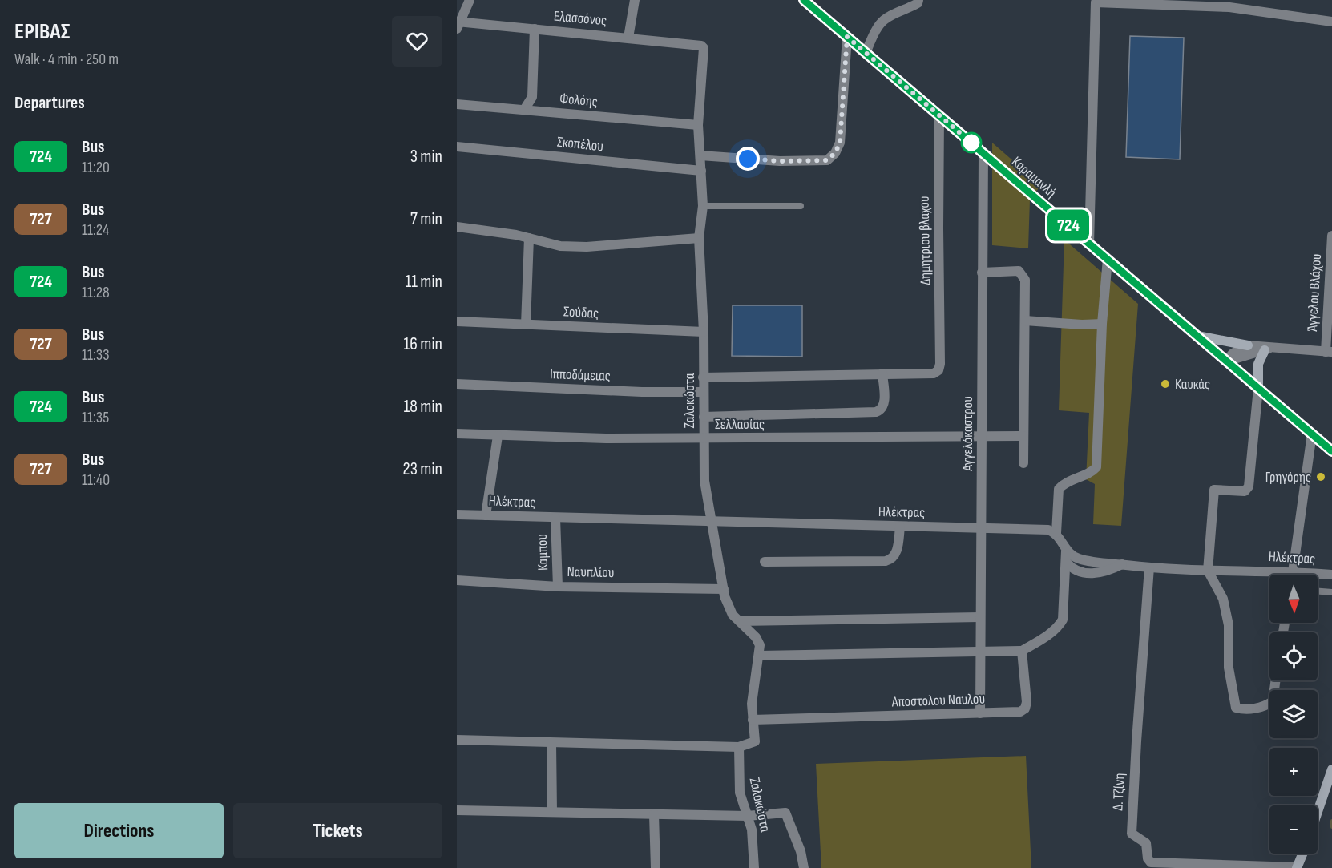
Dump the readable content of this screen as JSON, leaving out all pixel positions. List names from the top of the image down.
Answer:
{
  "streets": {
    "main road": ["Καραμανλή"],
    "street": [
      "Ελασσόνος",
      "Φολόης",
      "Σκοπέλου",
      "Δημητριου βλαχου",
      "Άγγελου Βλάχου",
      "Σούδας",
      "Ιπποδάμειας",
      "Ζαλοκώστα",
      "Σελλασίας",
      "Αγγελόκαστρου",
      "Ηλέκτρας",
      "Καμπου",
      "Ναυπλίου",
      "Αποστολου Ναυλου",
      "Δ. Τζίνη"
    ]
  },
  "crossings": [
    ["Ελασσόνος", "Ζαλοκώστα"],
    ["Φολόης", "Ζαλοκώστα"],
    ["Σκοπέλου", "Ζαλοκώστα"],
    ["Καραμανλή", "Δημητριου βλαχου"],
    ["Καραμανλή", "Αγγελόκαστρου"],
    ["Σούδας", "Ζαλοκώστα"],
    ["Ιπποδάμειας", "Ζαλοκώστα"],
    ["Ζαλοκώστα", "Σελλασίας"],
    ["Ζαλοκώστα", "Ηλέκτρας"],
    ["Ζαλοκώστα", "Ναυπλίου"],
    ["Ζαλοκώστα", "Αποστολου Ναυλου"],
    ["Σελλασίας", "Αγγελόκαστρου"],
    ["Αγγελόκαστρου", "Ηλέκτρας"],
    ["Αγγελόκαστρου", "Αποστολου Ναυλου"],
    ["Ηλέκτρας", "Καμπου"],
    ["Ηλέκτρας", "Δ. Τζίνη"],
    ["Καμπου", "Ναυπλίου"]
  ],
  "places": ["Καυκάς", "Γρηγόρης"],
  "lines": ["bus line 724"],
  "north": "bottom",
  "page": {
    "heading": [
      ["ΕΡΙΒΑΣ", "Walk · 4 min · 250 m"],
      "Departures"
    ],
    "on_map": "724",
    "list": [
      {
        "mark": "724",
        "name": "Bus",
        "note": "11:20",
        "value": "3 min"
      },
      {
        "mark": "727",
        "name": "Bus",
        "note": "11:24",
        "value": "7 min"
      },
      {
        "mark": "724",
        "name": "Bus",
        "note": "11:28",
        "value": "11 min"
      },
      {
        "mark": "727",
        "name": "Bus",
        "note": "11:33",
        "value": "16 min"
      },
      {
        "mark": "724",
        "name": "Bus",
        "note": "11:35",
        "value": "18 min"
      },
      {
        "mark": "727",
        "name": "Bus",
        "note": "11:40",
        "value": "23 min"
      }
    ],
    "map_buttons": ["+", "−"],
    "buttons": ["Directions", "Tickets"]
  }
}
